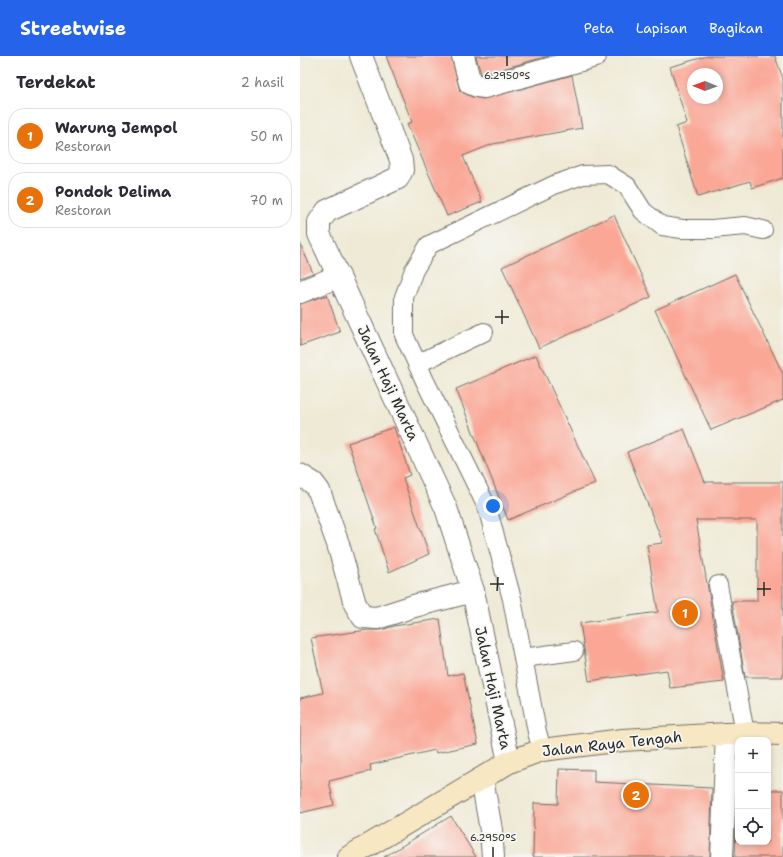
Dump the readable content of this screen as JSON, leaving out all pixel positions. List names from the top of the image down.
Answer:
{
  "streets": {
    "street": ["Jalan Haji Marta", "Jalan Raya Tengah"]
  },
  "crossings": [
    ["Jalan Haji Marta", "Jalan Raya Tengah"]
  ],
  "north": "left",
  "page": {
    "header": "Streetwise",
    "nav": ["Peta", "Lapisan", "Bagikan"],
    "heading": ["Terdekat", "2 hasil"],
    "list": [
      {
        "mark": "1",
        "name": "Warung Jempol",
        "note": "Restoran",
        "value": "50 m"
      },
      {
        "mark": "2",
        "name": "Pondok Delima",
        "note": "Restoran",
        "value": "70 m"
      }
    ],
    "pins": ["1", "2"],
    "map_buttons": ["+", "−"]
  },
  "coordinates": ["6.2950°S"]
}
